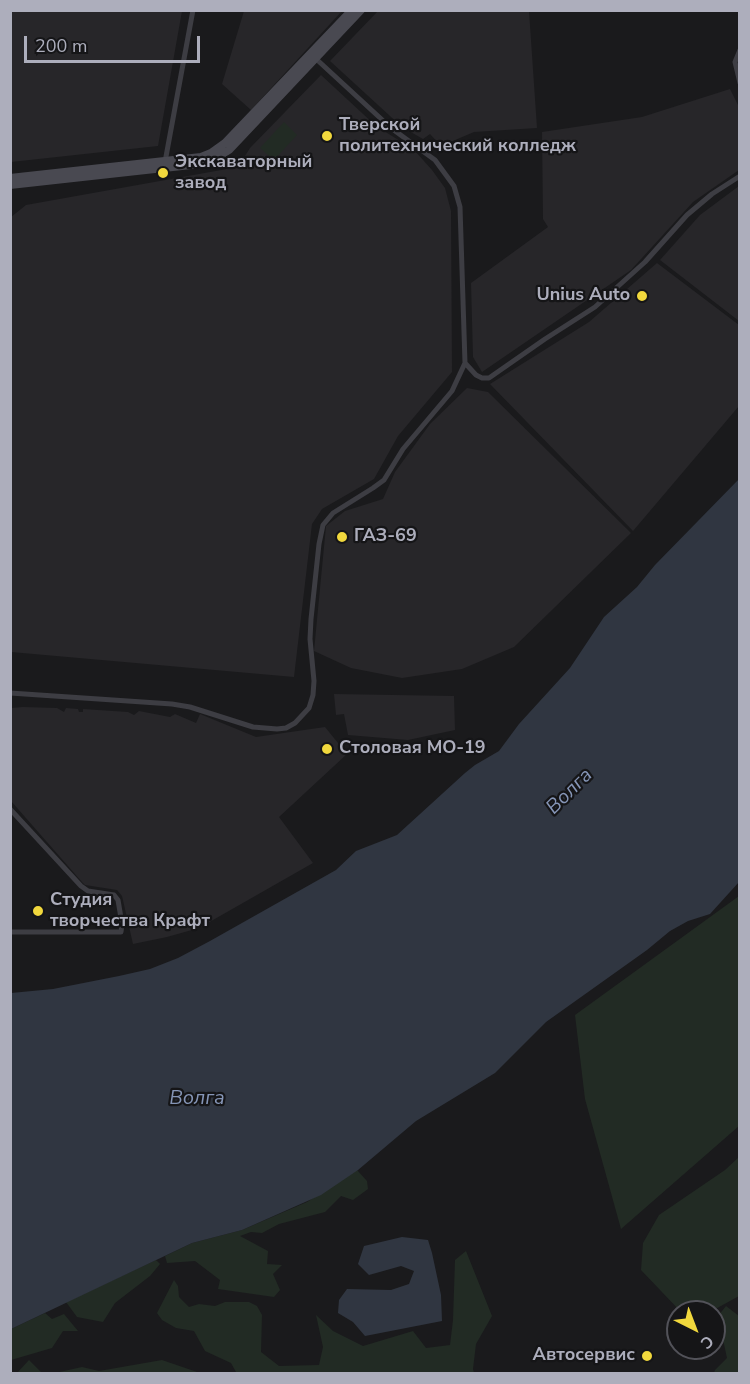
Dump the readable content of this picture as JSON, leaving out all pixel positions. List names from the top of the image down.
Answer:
{
  "water": ["Волга"],
  "places": [
    "Тверской политехнический колледж",
    "Экскаваторный завод",
    "Unius Auto",
    "ГАЗ-69",
    "Столовая МО-19",
    "Студия творчества Крафт",
    "Автосервис"
  ],
  "scale_bar": "200 m",
  "north": "bottom right"
}
